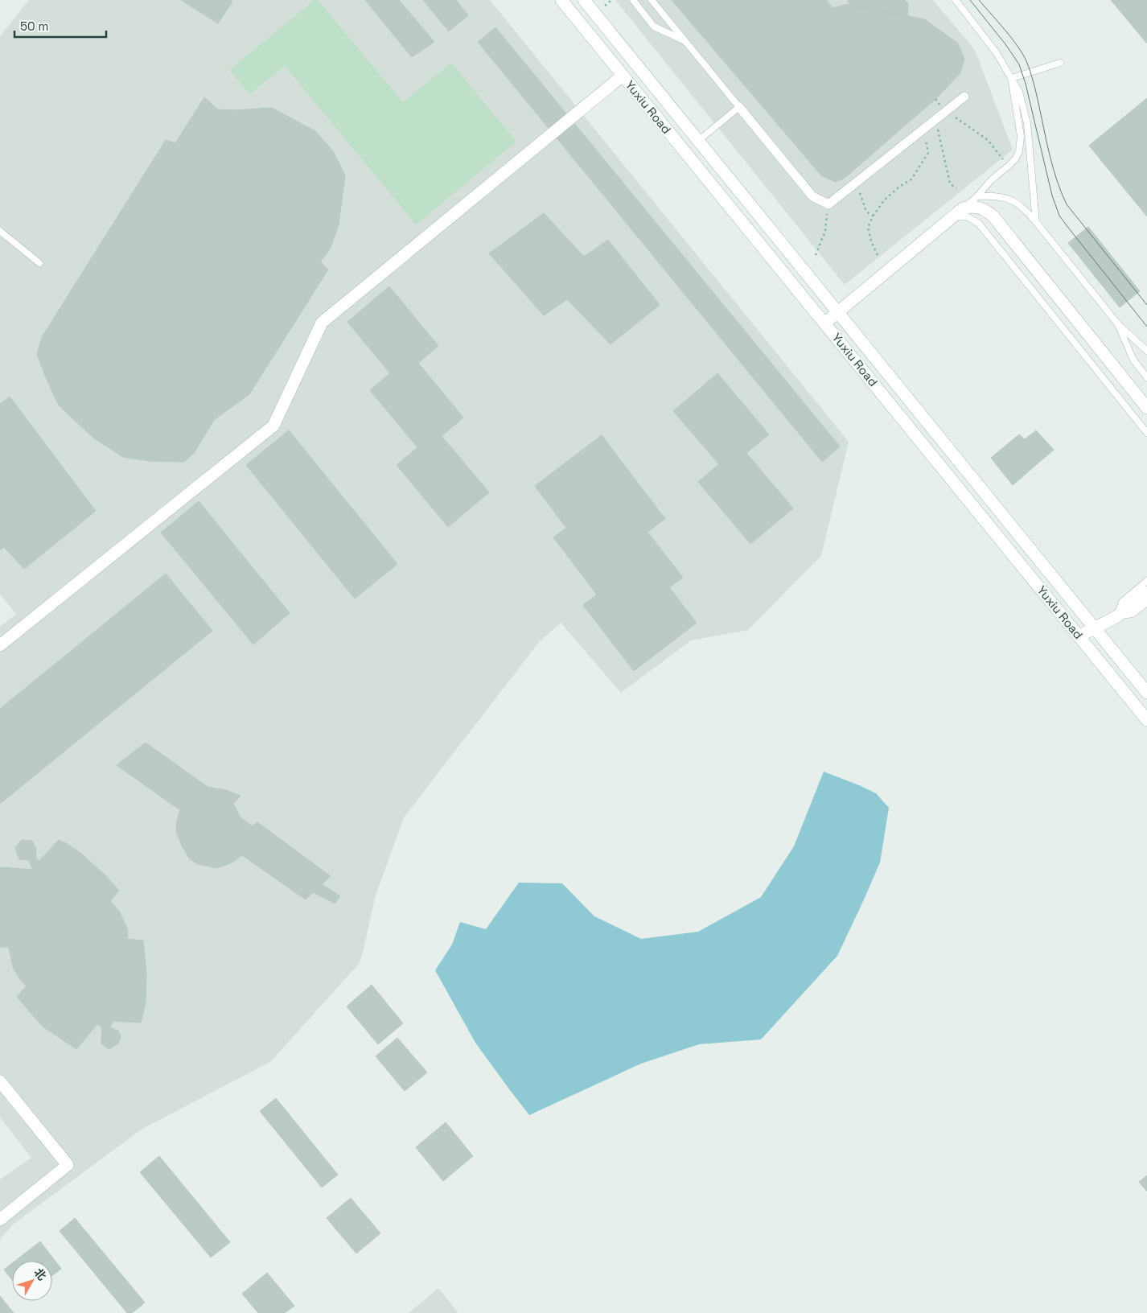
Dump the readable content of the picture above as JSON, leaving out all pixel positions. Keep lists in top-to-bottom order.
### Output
{
  "streets": {
    "main road": ["Yuxiu Road"]
  },
  "scale_bar": "50 m",
  "north": "top right"
}
